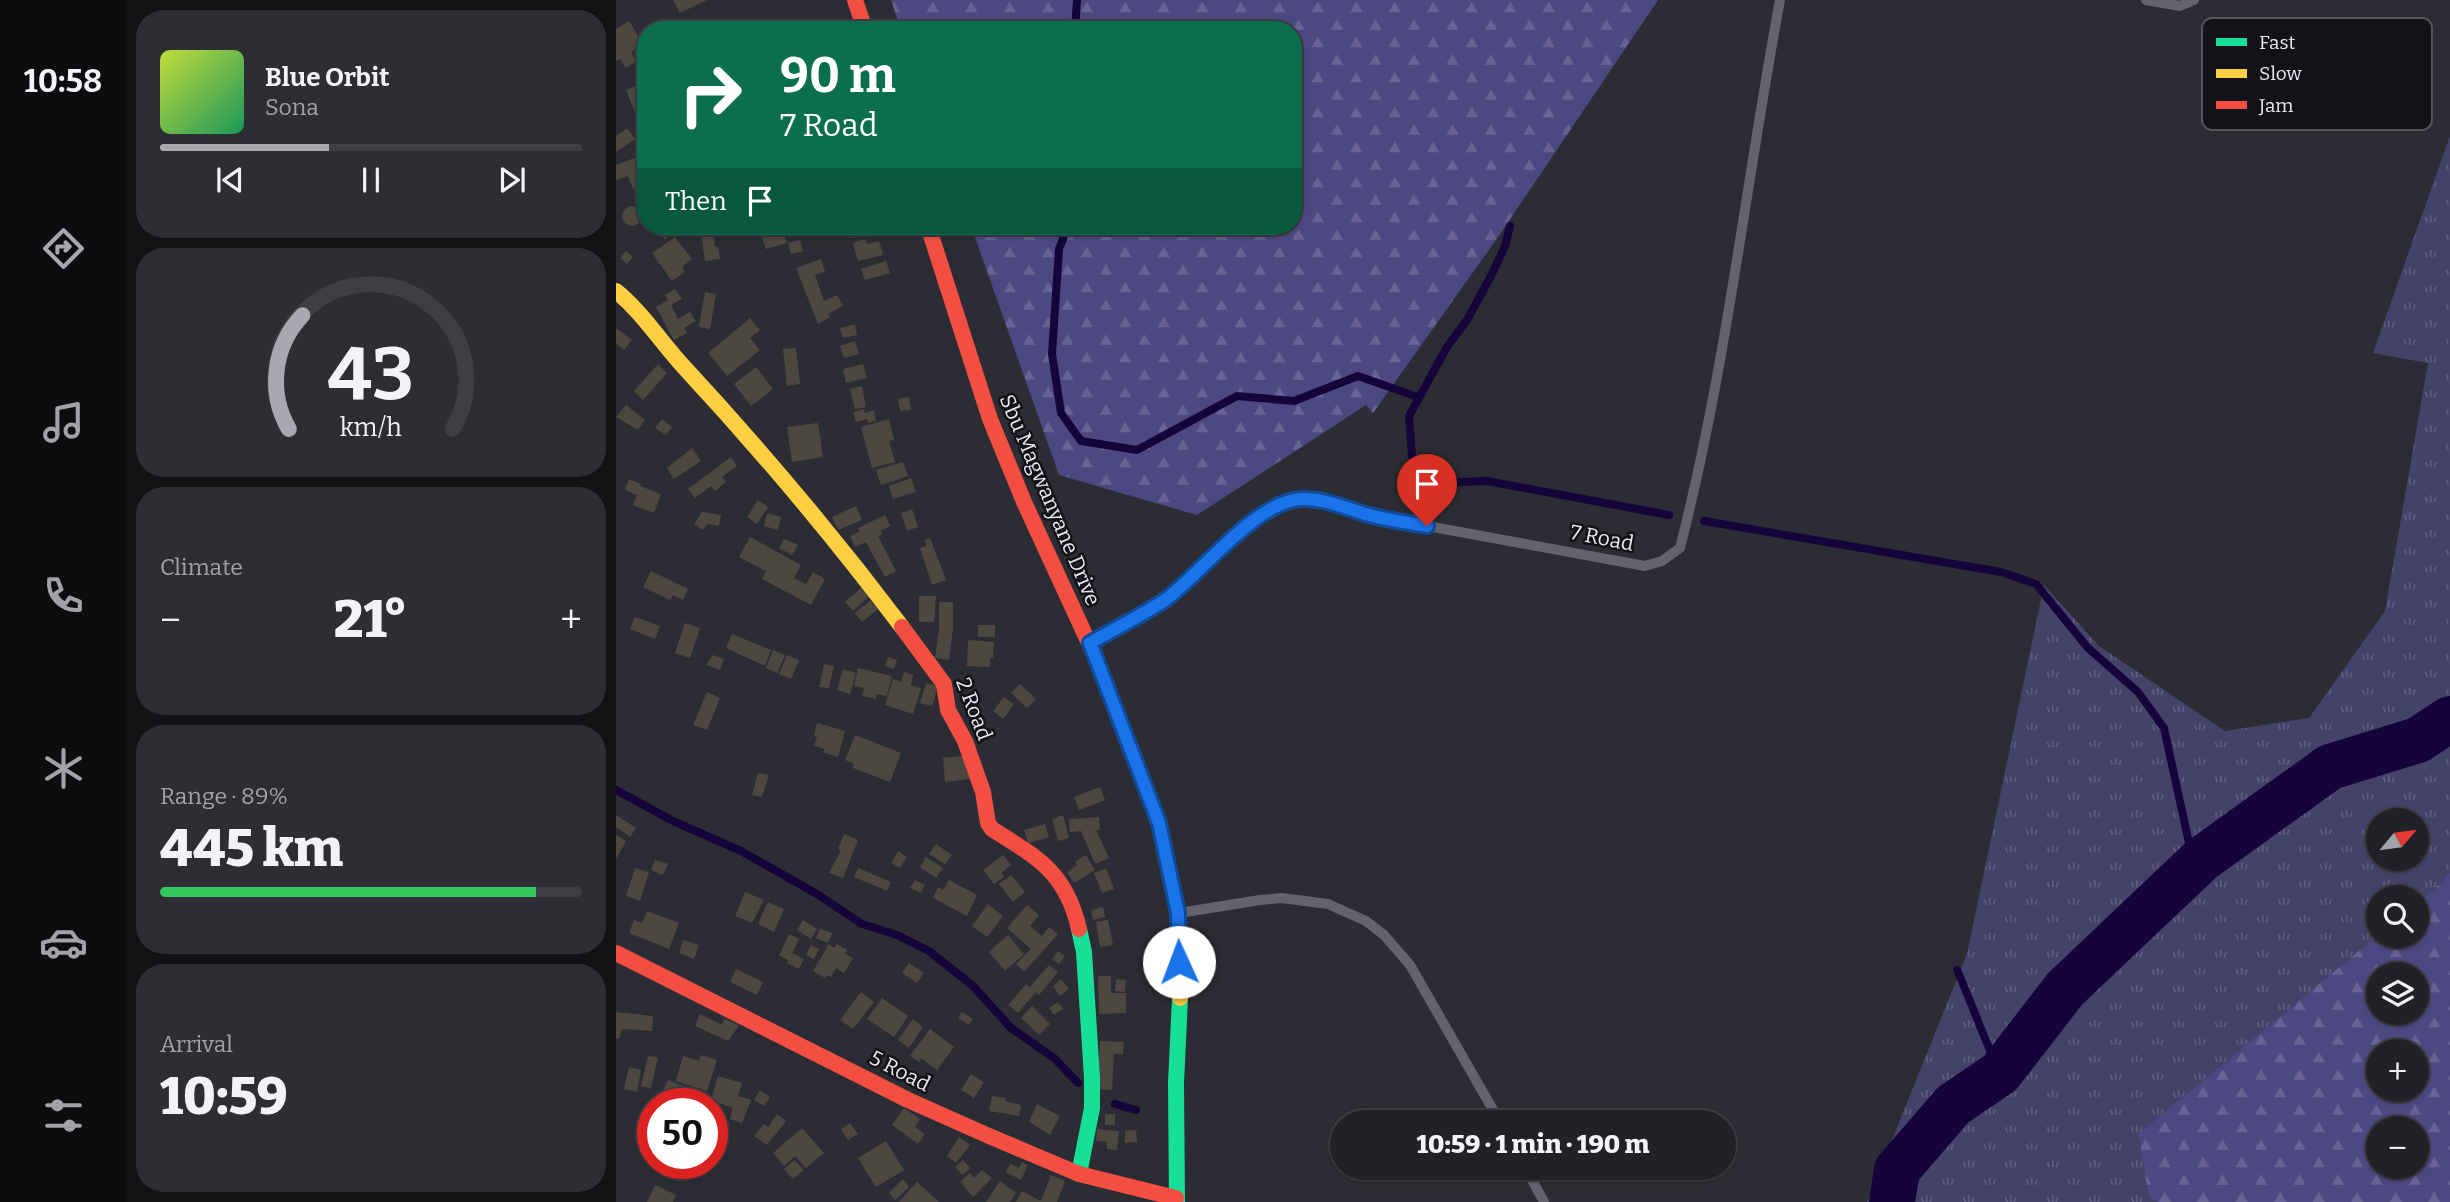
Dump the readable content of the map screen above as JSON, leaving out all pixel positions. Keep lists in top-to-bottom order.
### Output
{
  "streets": {
    "street": ["Sbu Magwanyane Drive", "2 Road", "5 Road"],
    "lane": ["7 Road"]
  },
  "crossings": [
    ["Sbu Magwanyane Drive", "7 Road"],
    ["Sbu Magwanyane Drive", "5 Road"],
    ["2 Road", "5 Road"]
  ],
  "legend": ["Fast", "Slow", "Jam"],
  "north": "top right",
  "page": {
    "tabs": "10:58",
    "turn": ["90 m", "7 Road"],
    "song": ["Blue Orbit", "Sona"],
    "then": "Then",
    "tile": [
      "Climate",
      ["Range · 89%", "445 km"],
      ["Arrival", "10:59"]
    ],
    "heat": ["−", "21°", "+"],
    "map_buttons": ["+", "−"],
    "limit": "50",
    "trip": "10:59 · 1 min · 190 m",
    "gauge": ["43", "km/h"]
  }
}
